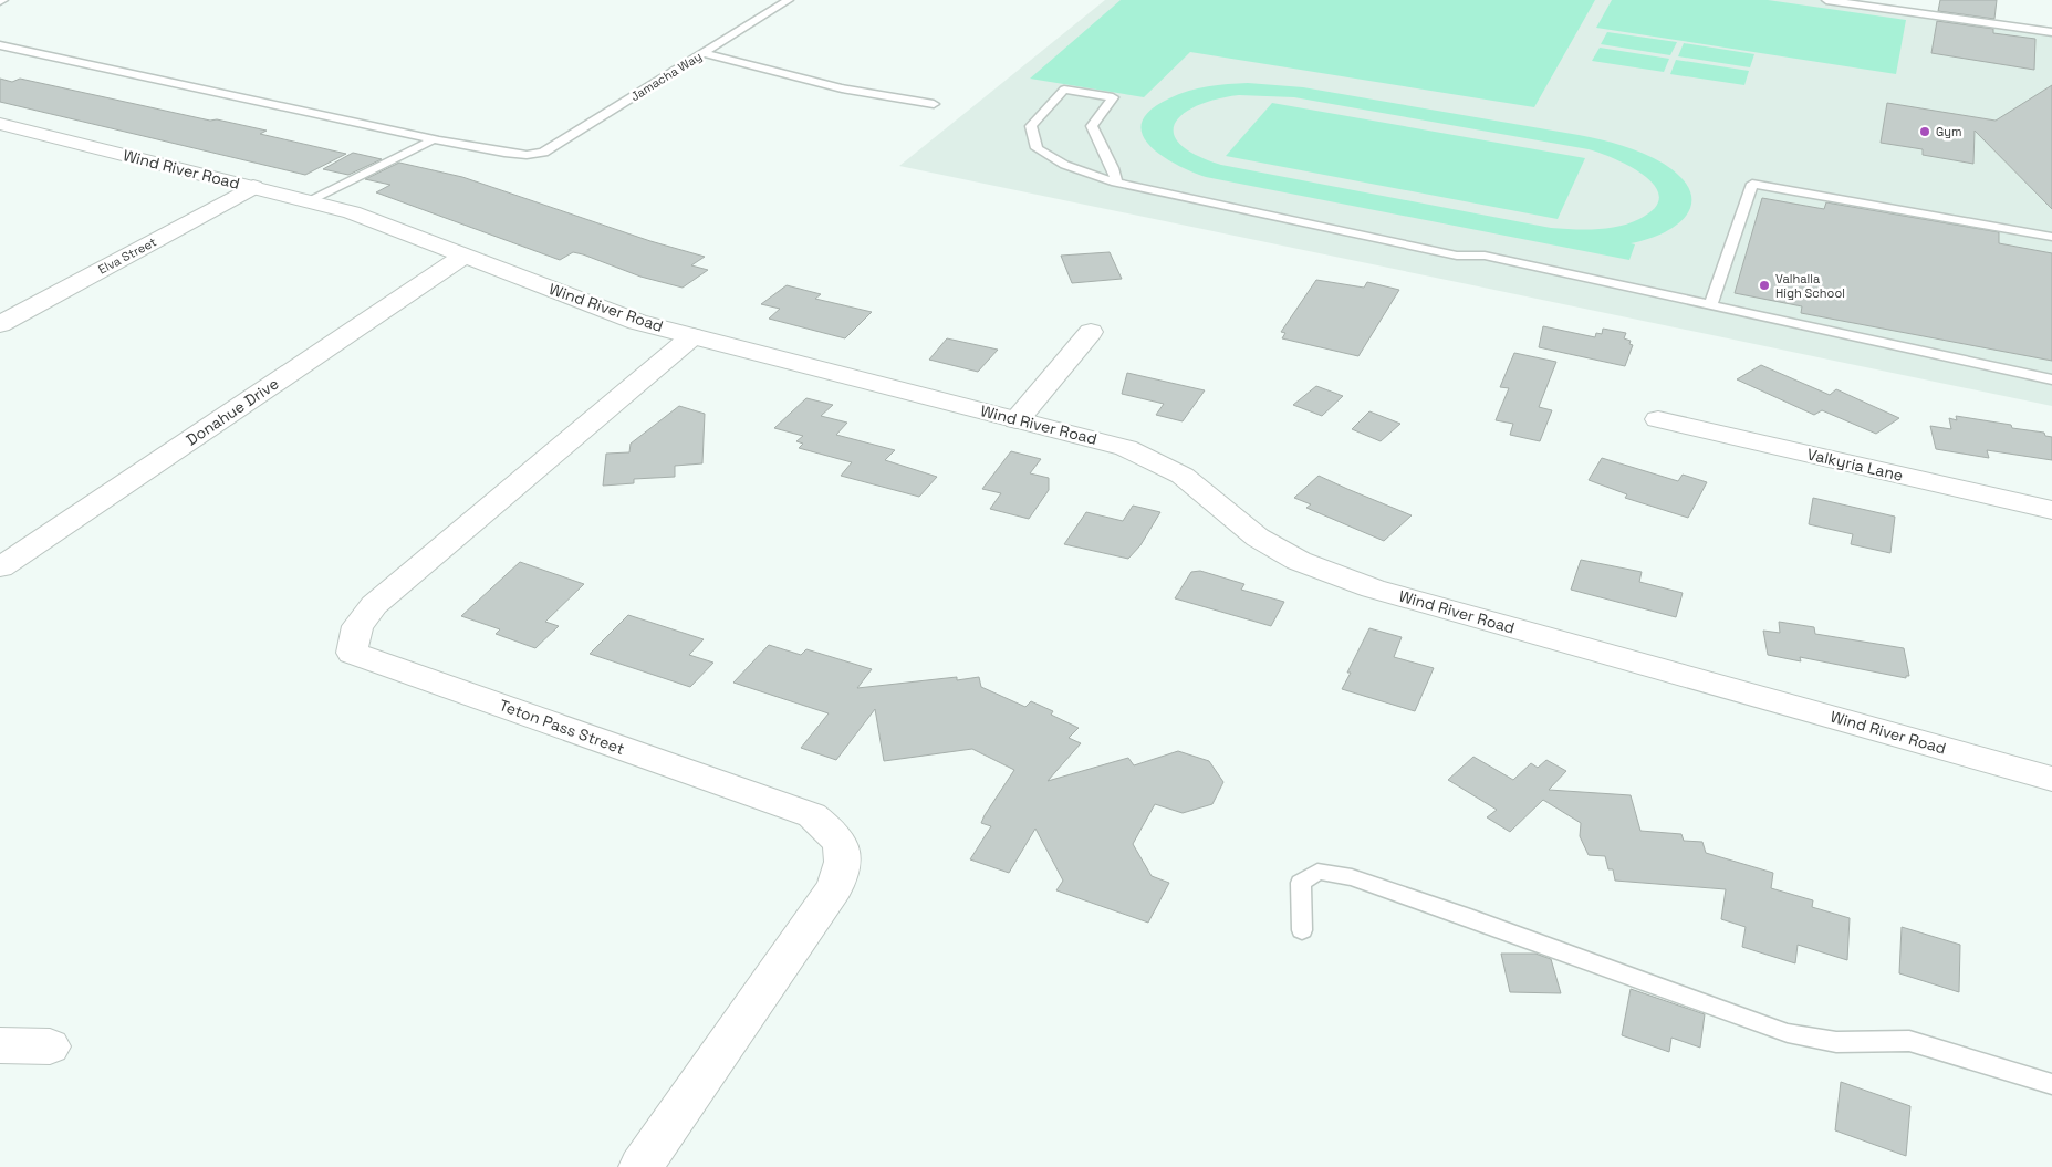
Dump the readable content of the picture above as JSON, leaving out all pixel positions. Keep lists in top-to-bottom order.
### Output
{
  "streets": {
    "street": [
      "Wind River Road",
      "Elva Street",
      "Donahue Drive",
      "Valkyria Lane",
      "Teton Pass Street"
    ],
    "lane": ["Jamacha Way"]
  },
  "crossings": [
    ["Wind River Road", "Elva Street"],
    ["Wind River Road", "Donahue Drive"],
    ["Wind River Road", "Teton Pass Street"]
  ],
  "places": ["Gym", "Valhalla High School"]
}
